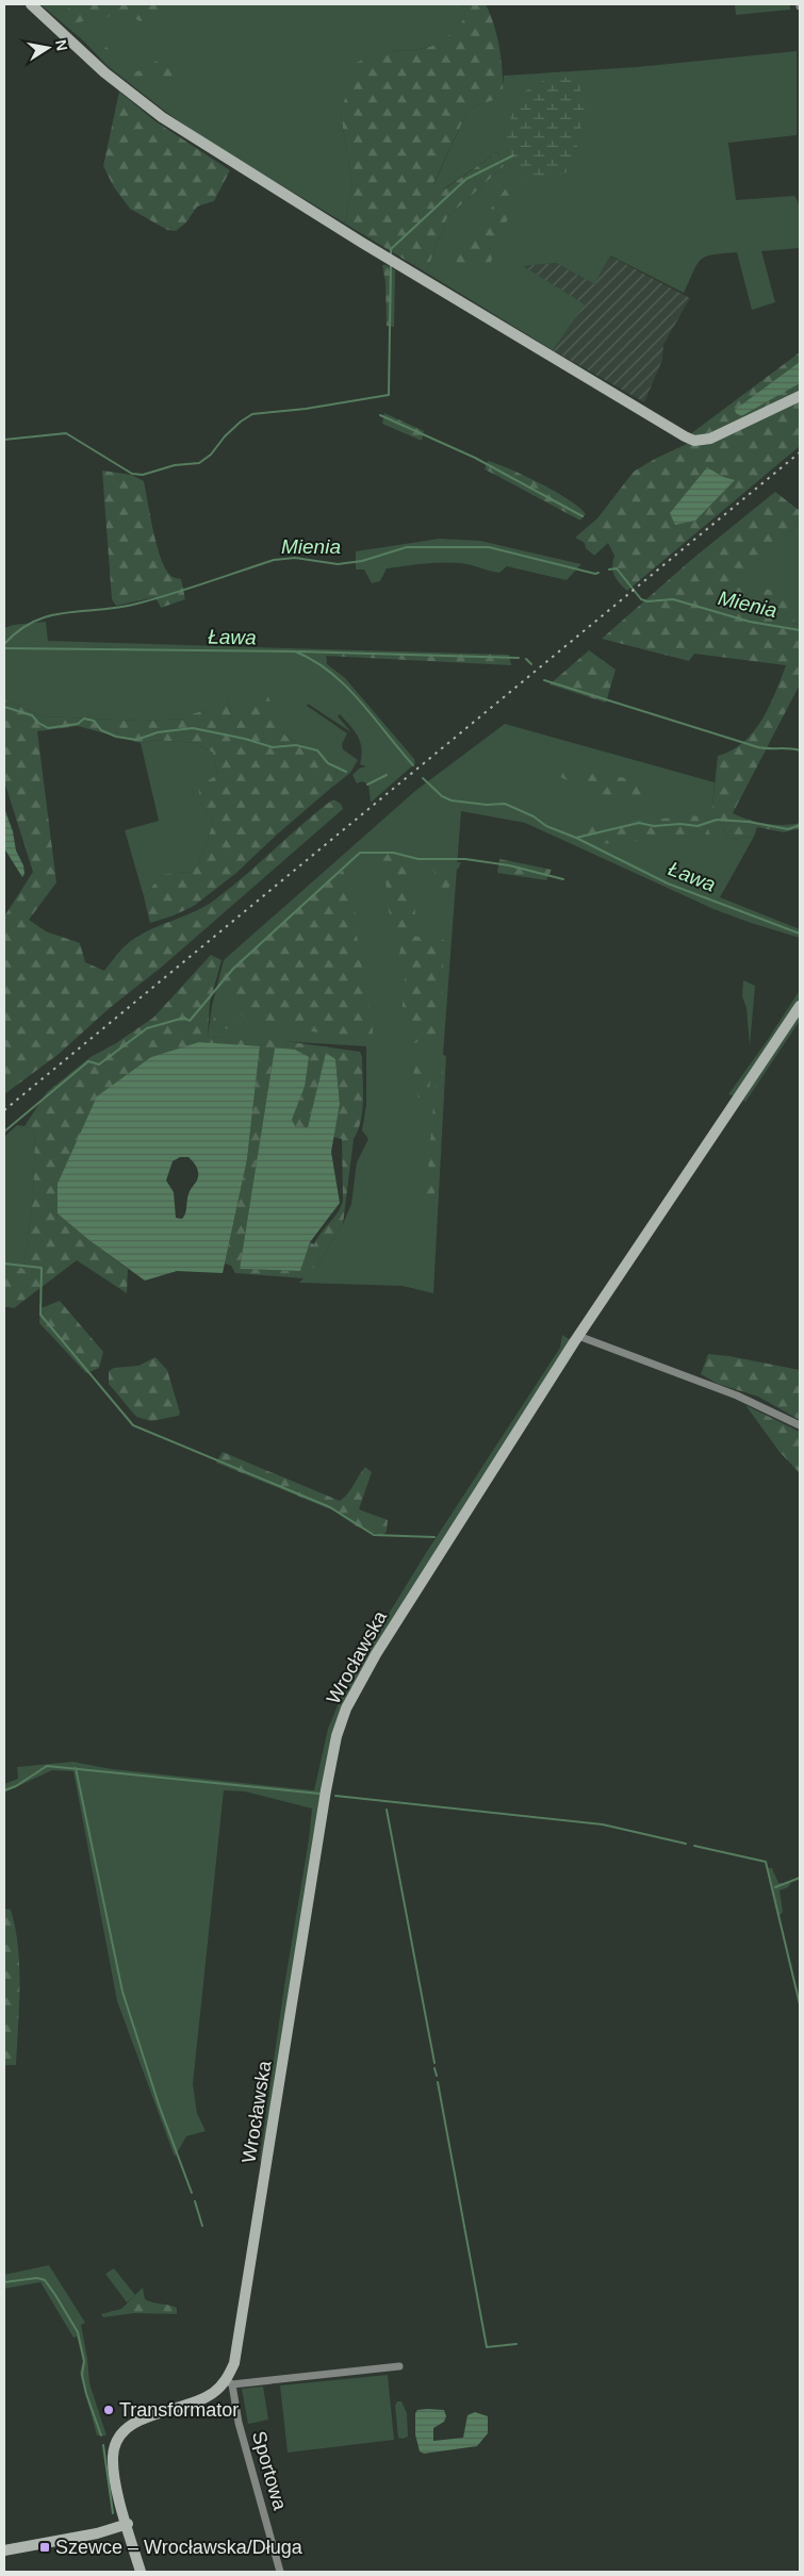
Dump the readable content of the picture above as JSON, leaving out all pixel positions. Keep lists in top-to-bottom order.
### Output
{
  "streets": {
    "main road": ["Wrocławska"],
    "street": ["Sportowa"]
  },
  "crossings": [
    ["Wrocławska", "Sportowa"]
  ],
  "water": ["Mienia", "Ława"],
  "places": {
    "other": ["Transformator"],
    "transit": ["Szewce – Wrocławska/Długa"]
  },
  "north": "right"
}
